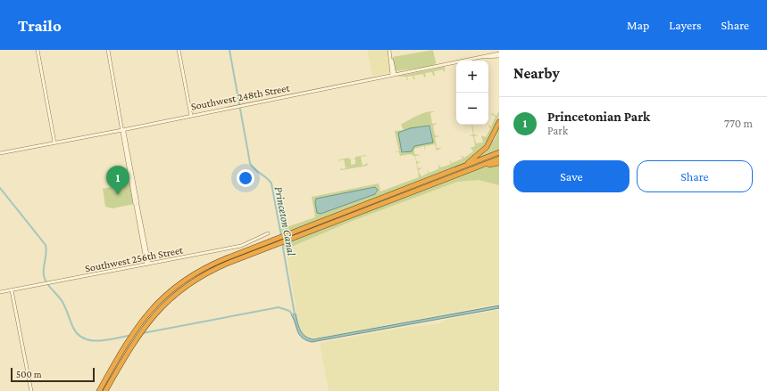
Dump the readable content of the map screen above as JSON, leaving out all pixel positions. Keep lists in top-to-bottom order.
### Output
{
  "streets": {
    "street": ["Southwest 248th Street", "Southwest 256th Street"]
  },
  "water": ["Princeton Canal"],
  "scale_bar": "500 m",
  "page": {
    "header": "Trailo",
    "nav": ["Map", "Layers", "Share"],
    "heading": "Nearby",
    "map_buttons": ["+", "−"],
    "list": [
      {
        "mark": "1",
        "name": "Princetonian Park",
        "note": "Park",
        "value": "770 m"
      }
    ],
    "buttons": ["Save", "Share"],
    "pins": "1",
    "scale": "500 m"
  }
}
